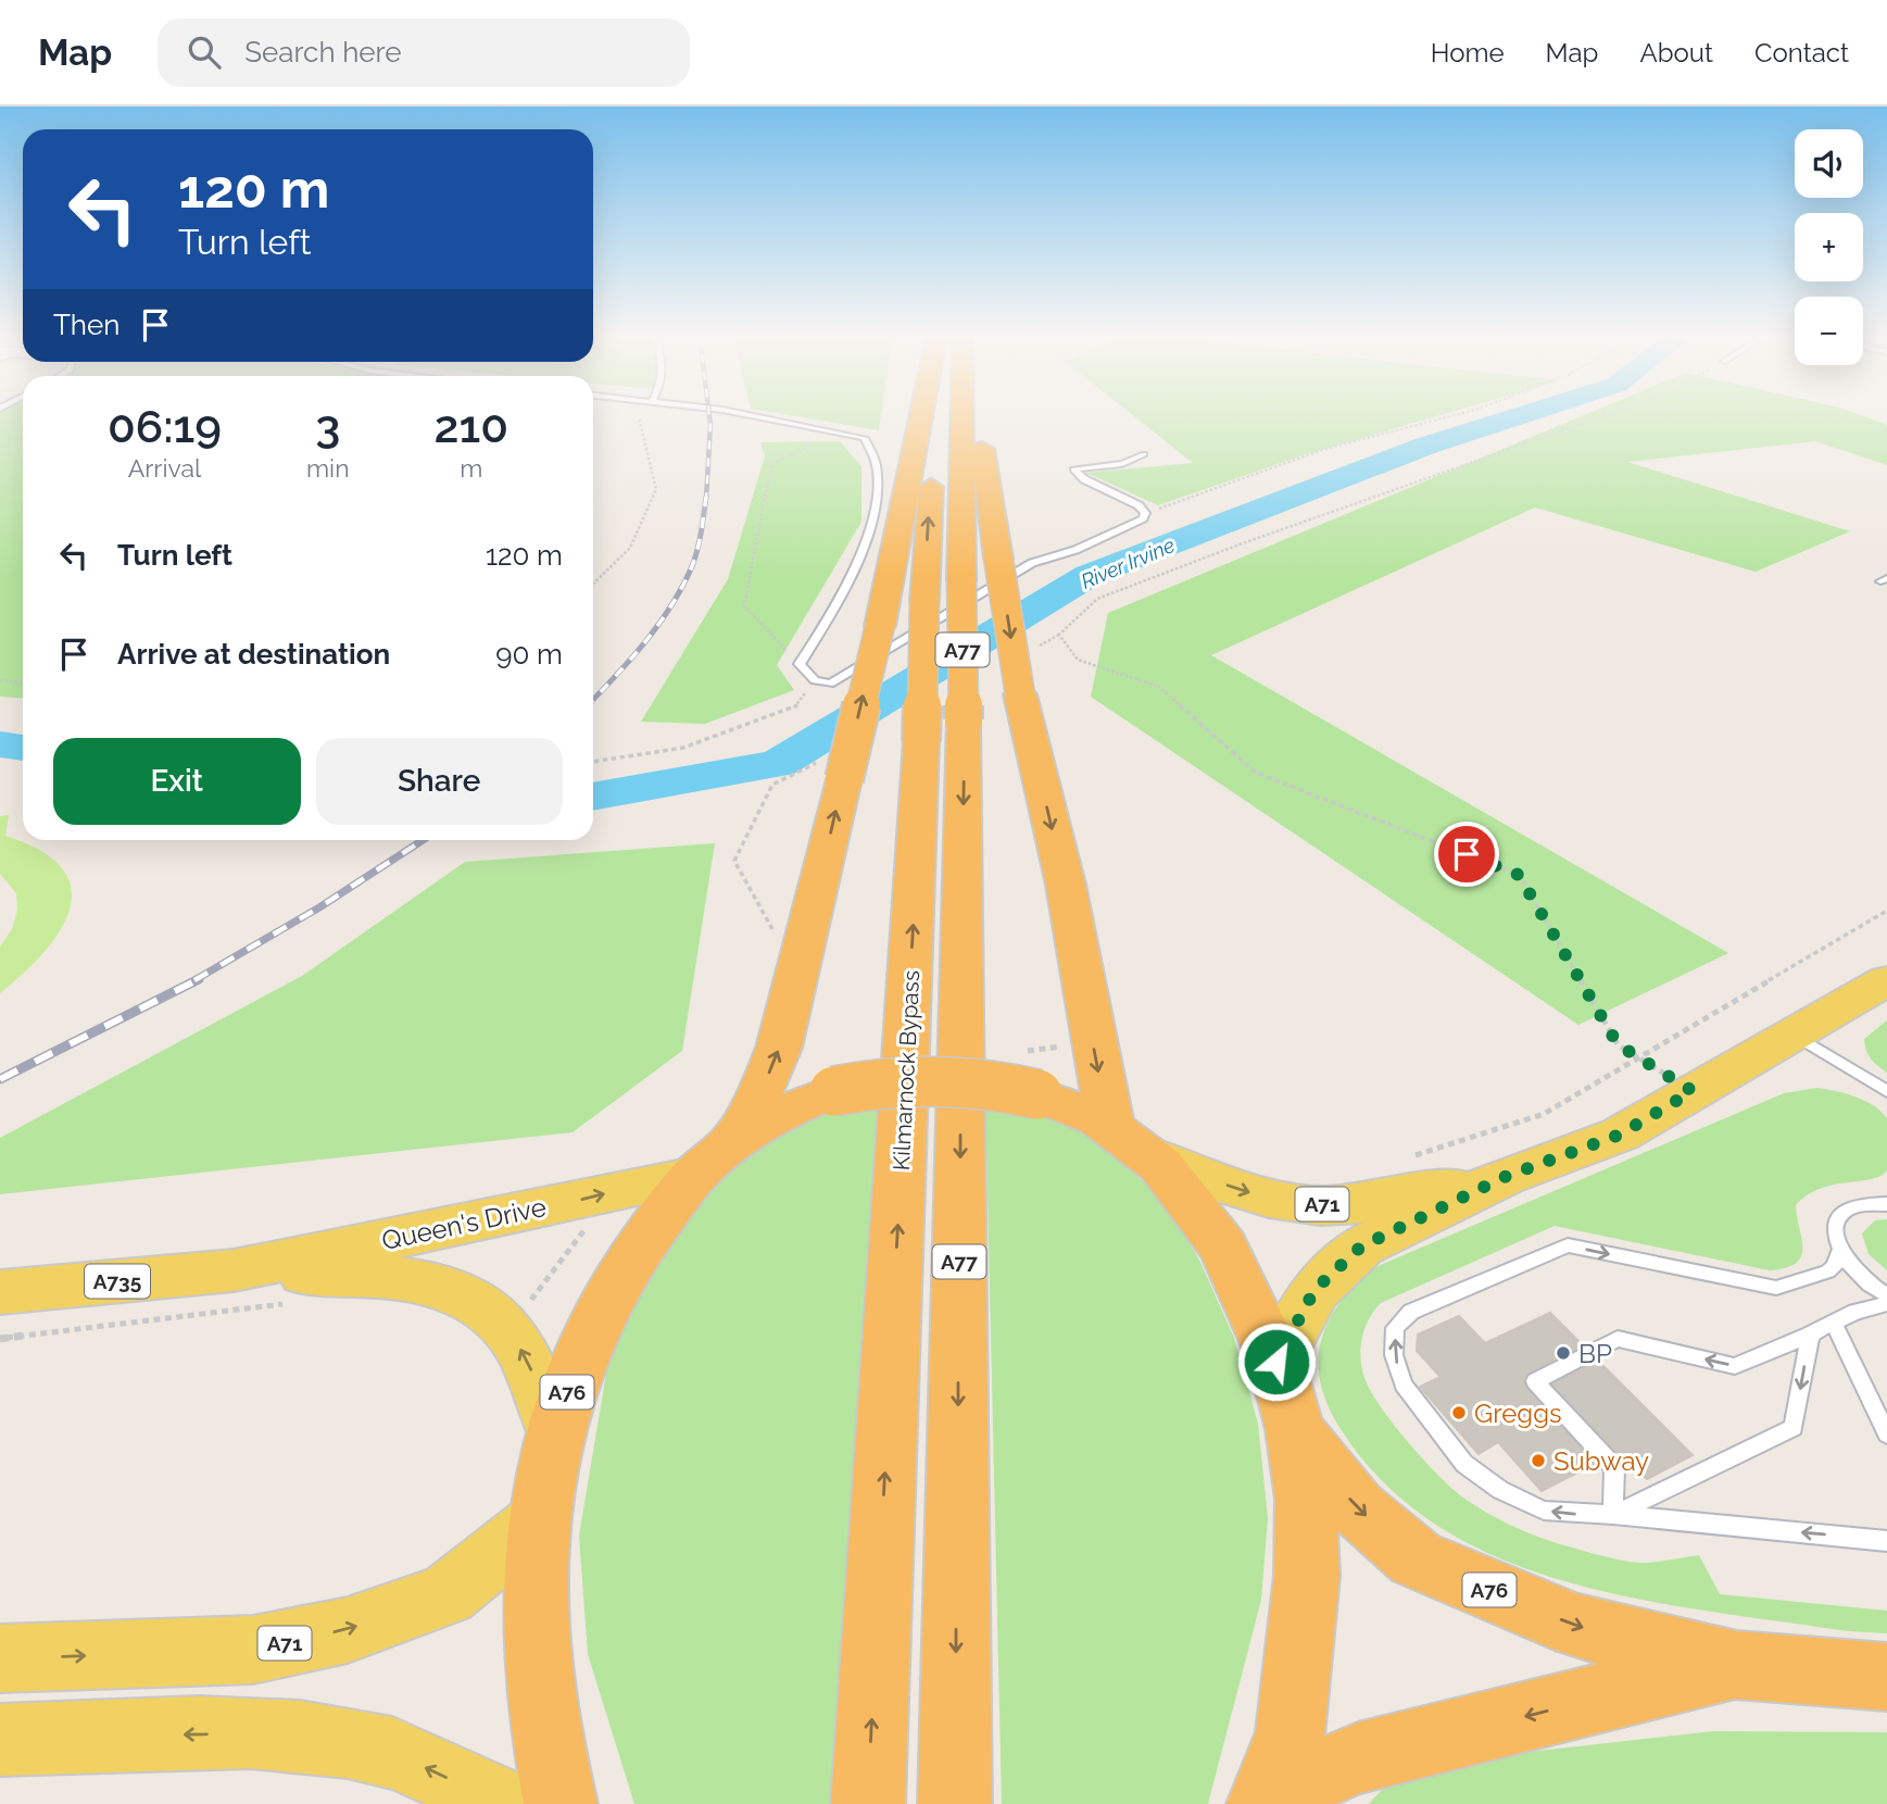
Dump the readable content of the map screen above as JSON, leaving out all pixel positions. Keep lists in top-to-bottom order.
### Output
{
  "streets": {
    "highway": ["A77", "Kilmarnock Bypass", "A76"],
    "main road": ["A71", "Queen's Drive", "A735"]
  },
  "crossings": [
    ["A77", "A71"],
    ["A77", "Queen's Drive"],
    ["A77", "A76"],
    ["A71", "A76"],
    ["Queen's Drive", "A76"]
  ],
  "water": ["River Irvine"],
  "places": ["BP", "Greggs", "Subway"],
  "page": {
    "header": "Map",
    "search": "Search here",
    "nav": [
      "Home",
      "Map",
      "About",
      "Contact"
    ],
    "map_buttons": ["+", "−"],
    "turn": ["120 m", "Turn left"],
    "then": "Then",
    "eta": [
      "06:19",
      "Arrival",
      "3",
      "min",
      "210",
      "m"
    ],
    "list": [
      {
        "name": "Turn left",
        "value": "120 m"
      },
      {
        "name": "Arrive at destination",
        "value": "90 m"
      }
    ],
    "buttons": ["Exit", "Share"]
  }
}
